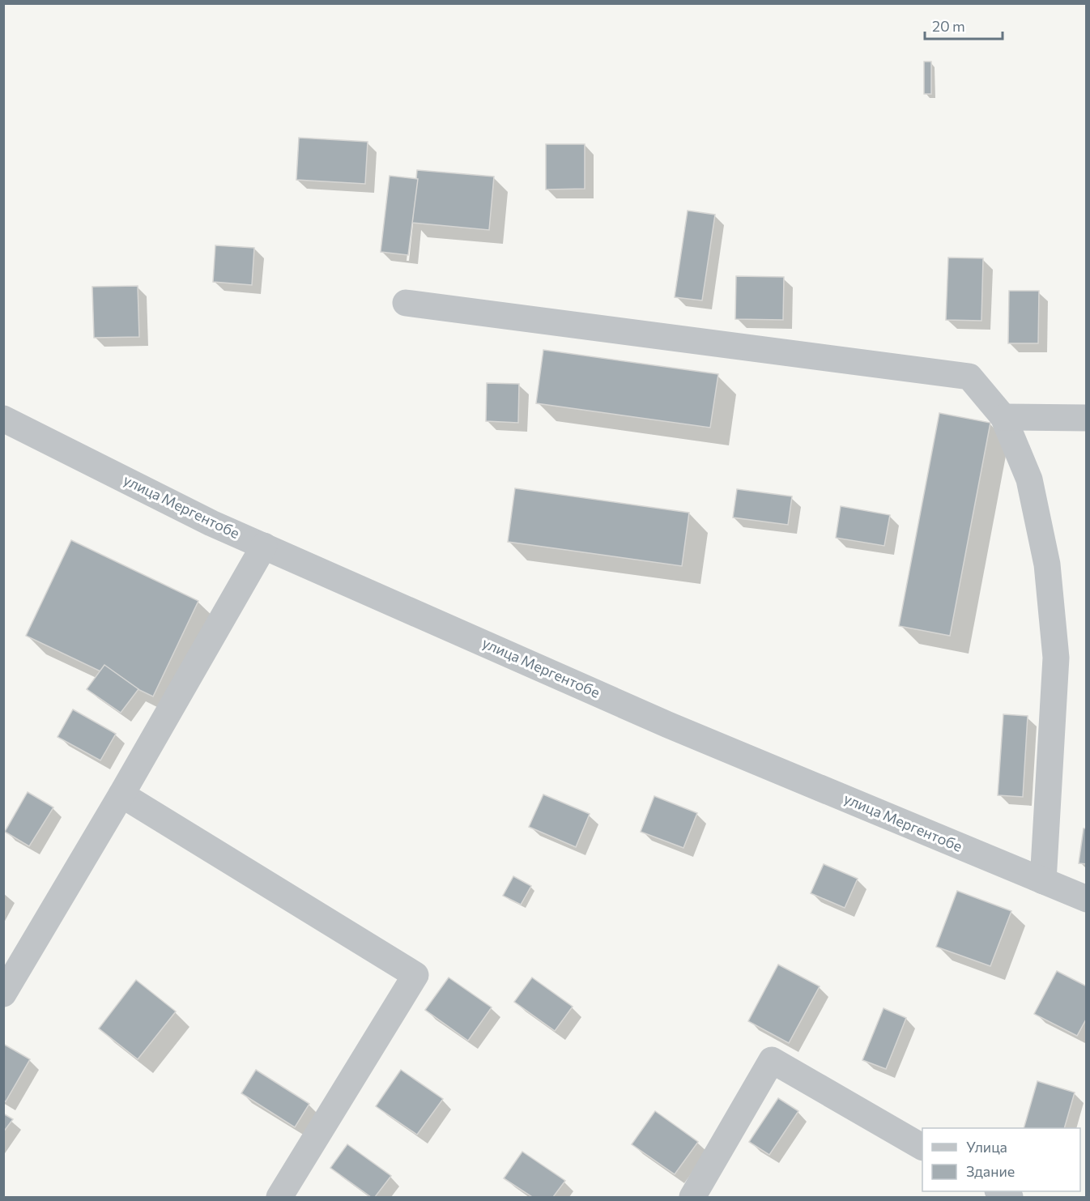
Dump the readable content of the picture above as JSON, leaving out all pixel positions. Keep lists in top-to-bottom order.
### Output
{
  "streets": {
    "street": ["улица Мергентобе"]
  },
  "legend": ["Улица", "Здание"],
  "scale_bar": "20 m"
}
